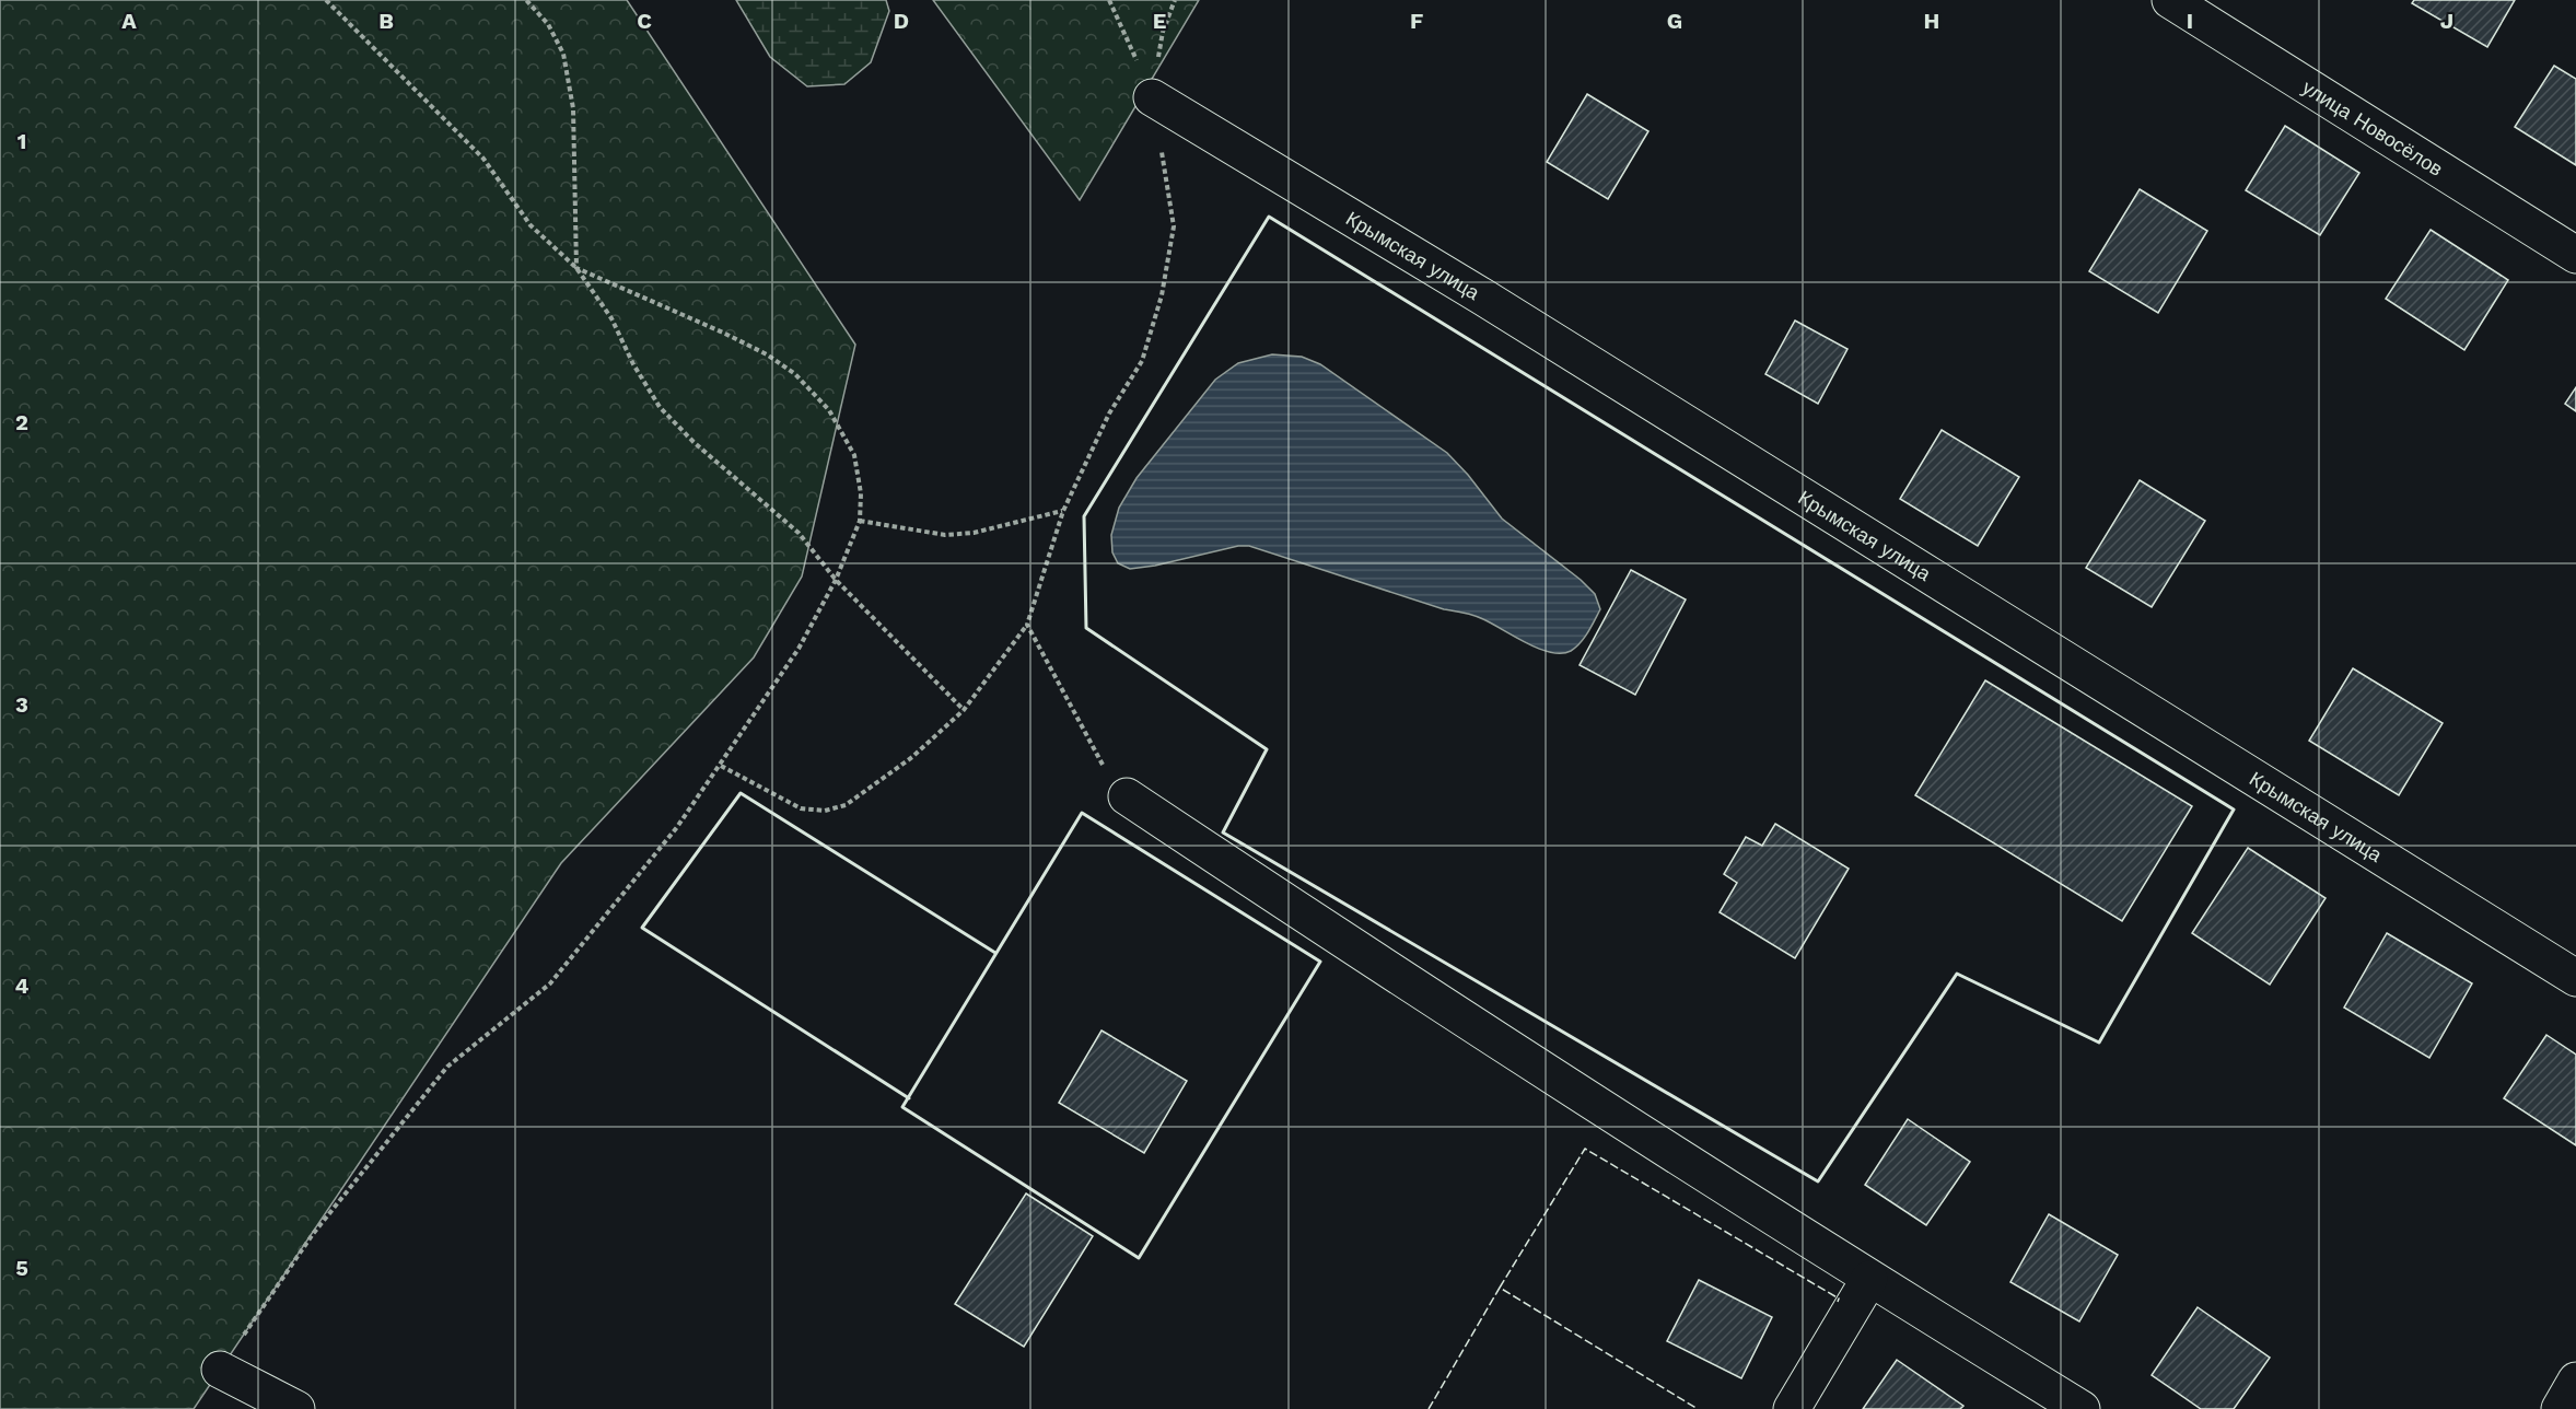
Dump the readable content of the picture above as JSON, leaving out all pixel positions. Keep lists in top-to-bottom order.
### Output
{
  "streets": {
    "street": ["улица Новосёлов", "Крымская улица"]
  },
  "grid": {
    "columns": [
      "A",
      "B",
      "C",
      "D",
      "E",
      "F",
      "G",
      "H",
      "I",
      "J"
    ],
    "rows": [
      "1",
      "2",
      "3",
      "4",
      "5"
    ]
  }
}
